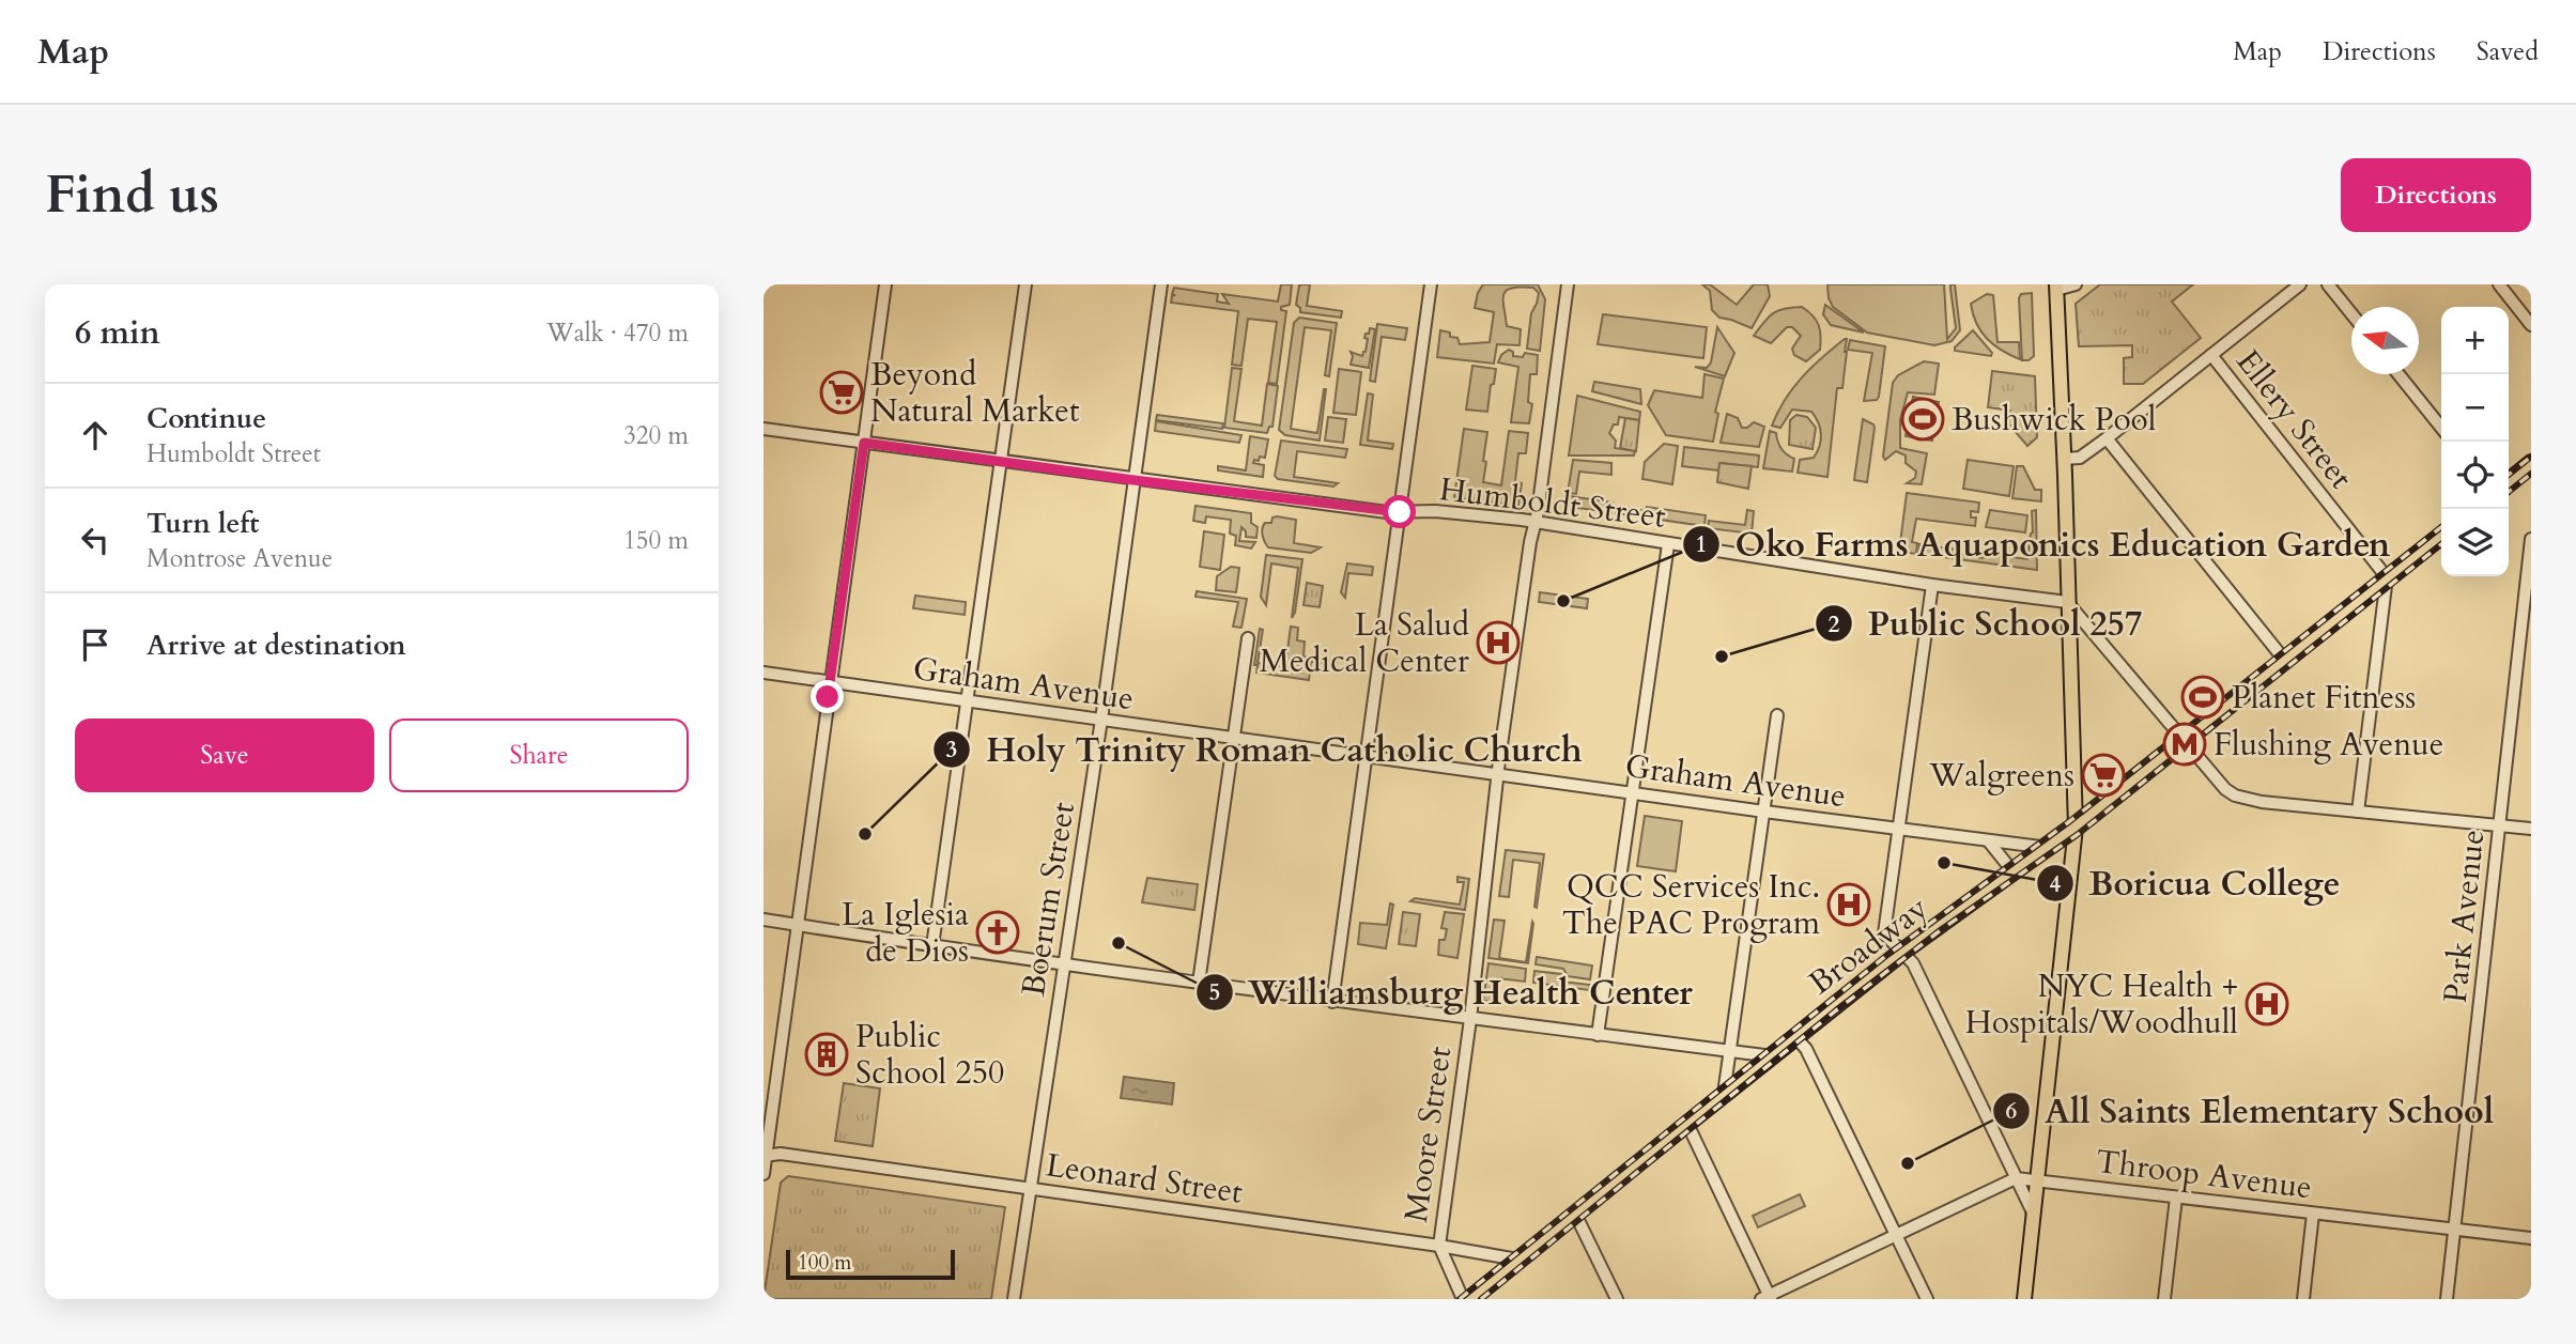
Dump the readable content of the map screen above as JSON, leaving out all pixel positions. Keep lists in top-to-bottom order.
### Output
{
  "streets": {
    "main road": ["Broadway"],
    "street": [
      "Ellery Street",
      "Humboldt Street",
      "Graham Avenue",
      "Boerum Street",
      "Park Avenue",
      "Moore Street",
      "Throop Avenue",
      "Leonard Street"
    ]
  },
  "crossings": [
    ["Ellery Street", "Broadway"],
    ["Humboldt Street", "Boerum Street"],
    ["Humboldt Street", "Moore Street"],
    ["Graham Avenue", "Boerum Street"],
    ["Graham Avenue", "Broadway"],
    ["Graham Avenue", "Moore Street"],
    ["Boerum Street", "Leonard Street"],
    ["Park Avenue", "Throop Avenue"],
    ["Broadway", "Moore Street"],
    ["Broadway", "Leonard Street"],
    ["Moore Street", "Leonard Street"]
  ],
  "places": {
    "supermarket": ["Beyond Natural Market", "Walgreens"],
    "sports": ["Bushwick Pool", "Planet Fitness"],
    "other": [
      "Oko Farms Aquaponics Education Garden",
      "Public School 257",
      "Holy Trinity Roman Catholic Church",
      "Boricua College",
      "Williamsburg Health Center",
      "All Saints Elementary School"
    ],
    "hospital": ["La Salud Medical Center", "QCC Services Inc. The PAC Program", "NYC Health + Hospitals/Woodhull"],
    "metro station": ["Flushing Avenue"],
    "church": ["La Iglesia de Dios"],
    "building": ["Public School 250"]
  },
  "scale_bar": "100 m",
  "north": "left",
  "page": {
    "header": "Map",
    "nav": ["Map", "Directions", "Saved"],
    "buttons": [
      "Directions",
      ["Save", "Share"]
    ],
    "title": "Find us",
    "heading": ["6 min", "Walk · 470 m"],
    "map_buttons": ["+", "−"],
    "list": [
      ["Continue", "Humboldt Street", "320 m"],
      ["Turn left", "Montrose Avenue", "150 m"],
      "Arrive at destination"
    ],
    "scale": "100 m"
  }
}
